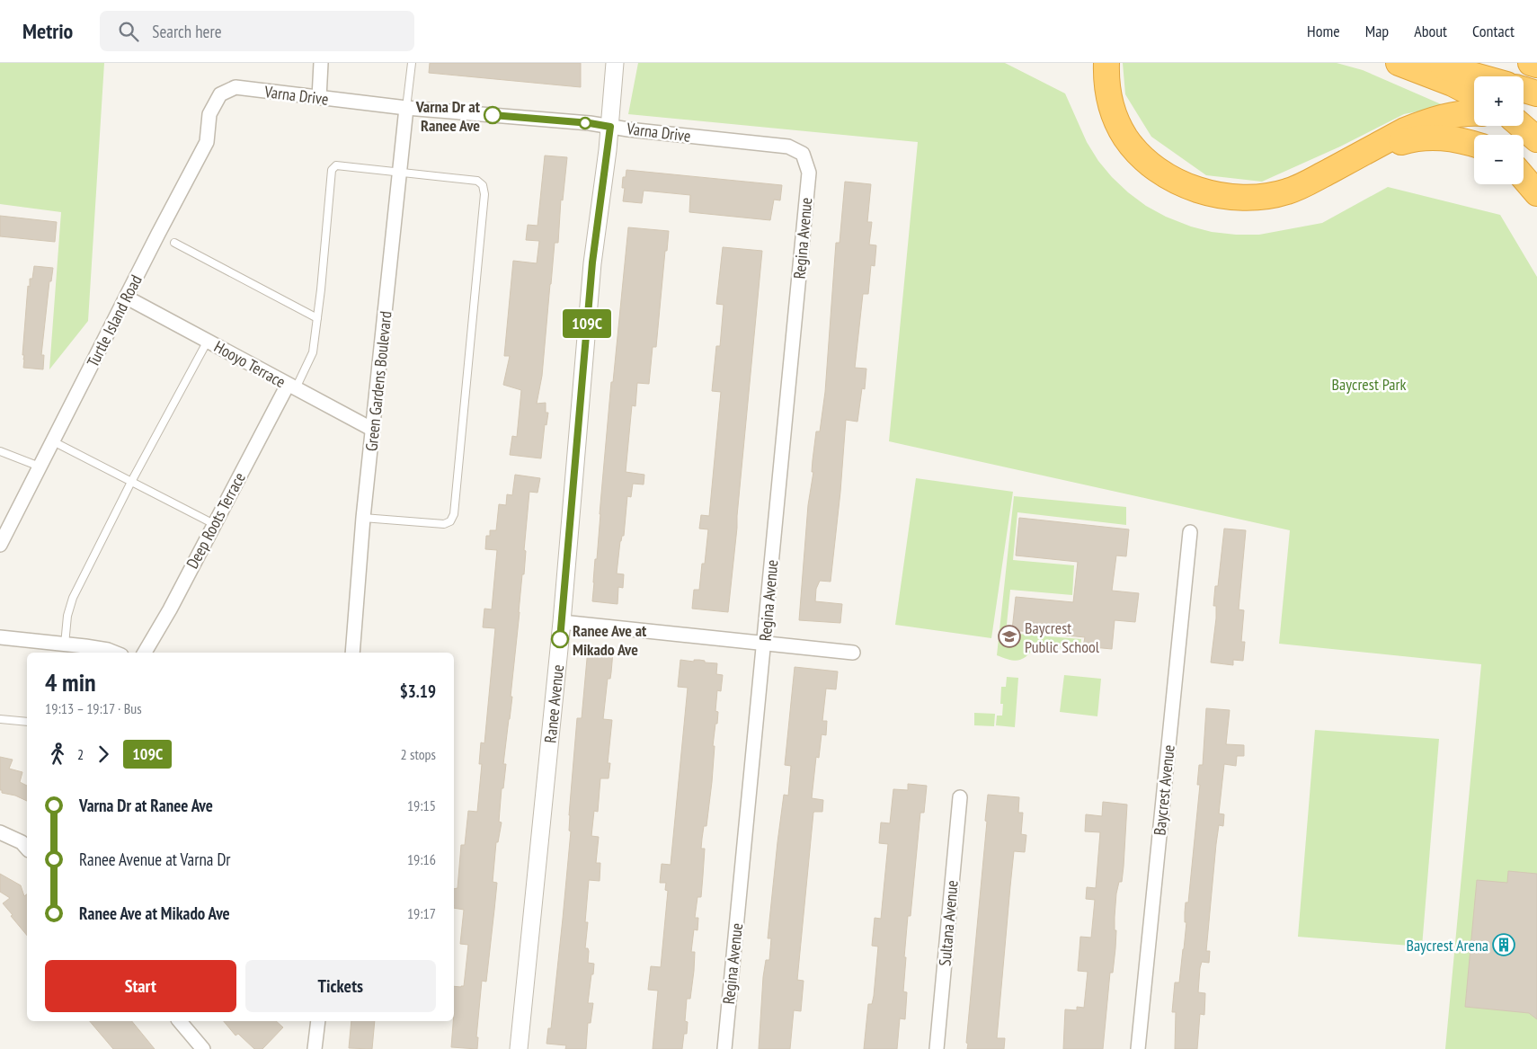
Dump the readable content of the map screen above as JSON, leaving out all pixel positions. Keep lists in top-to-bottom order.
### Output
{
  "streets": {
    "street": [
      "Varna Drive",
      "Regina Avenue",
      "Turtle Island Road",
      "Hooyo Terrace",
      "Green Gardens Boulevard",
      "Deep Roots Terrace",
      "Ranee Avenue",
      "Baycrest Avenue",
      "Sultana Avenue"
    ]
  },
  "crossings": [
    ["Varna Drive", "Regina Avenue"],
    ["Varna Drive", "Turtle Island Road"],
    ["Varna Drive", "Green Gardens Boulevard"],
    ["Varna Drive", "Ranee Avenue"],
    ["Turtle Island Road", "Hooyo Terrace"],
    ["Hooyo Terrace", "Green Gardens Boulevard"],
    ["Hooyo Terrace", "Deep Roots Terrace"]
  ],
  "parks": ["Baycrest Park"],
  "places": {
    "other": ["Varna Dr at Ranee Ave", "Ranee Ave at Mikado Ave"],
    "school or university": ["Baycrest Public School"],
    "building": ["Baycrest Arena"]
  },
  "lines": ["bus line 109C"],
  "page": {
    "header": "Metrio",
    "search": "Search here",
    "nav": [
      "Home",
      "Map",
      "About",
      "Contact"
    ],
    "on_map": "109C",
    "map_buttons": ["+", "−"],
    "heading": ["4 min", "19:13 – 19:17 · Bus", "$3.19"],
    "legs": ["2", "109C", "2 stops"],
    "list": [
      {
        "name": "Varna Dr at Ranee Ave",
        "value": "19:15"
      },
      {
        "name": "Ranee Avenue at Varna Dr",
        "value": "19:16"
      },
      {
        "name": "Ranee Ave at Mikado Ave",
        "value": "19:17"
      }
    ],
    "buttons": ["Start", "Tickets"]
  }
}
